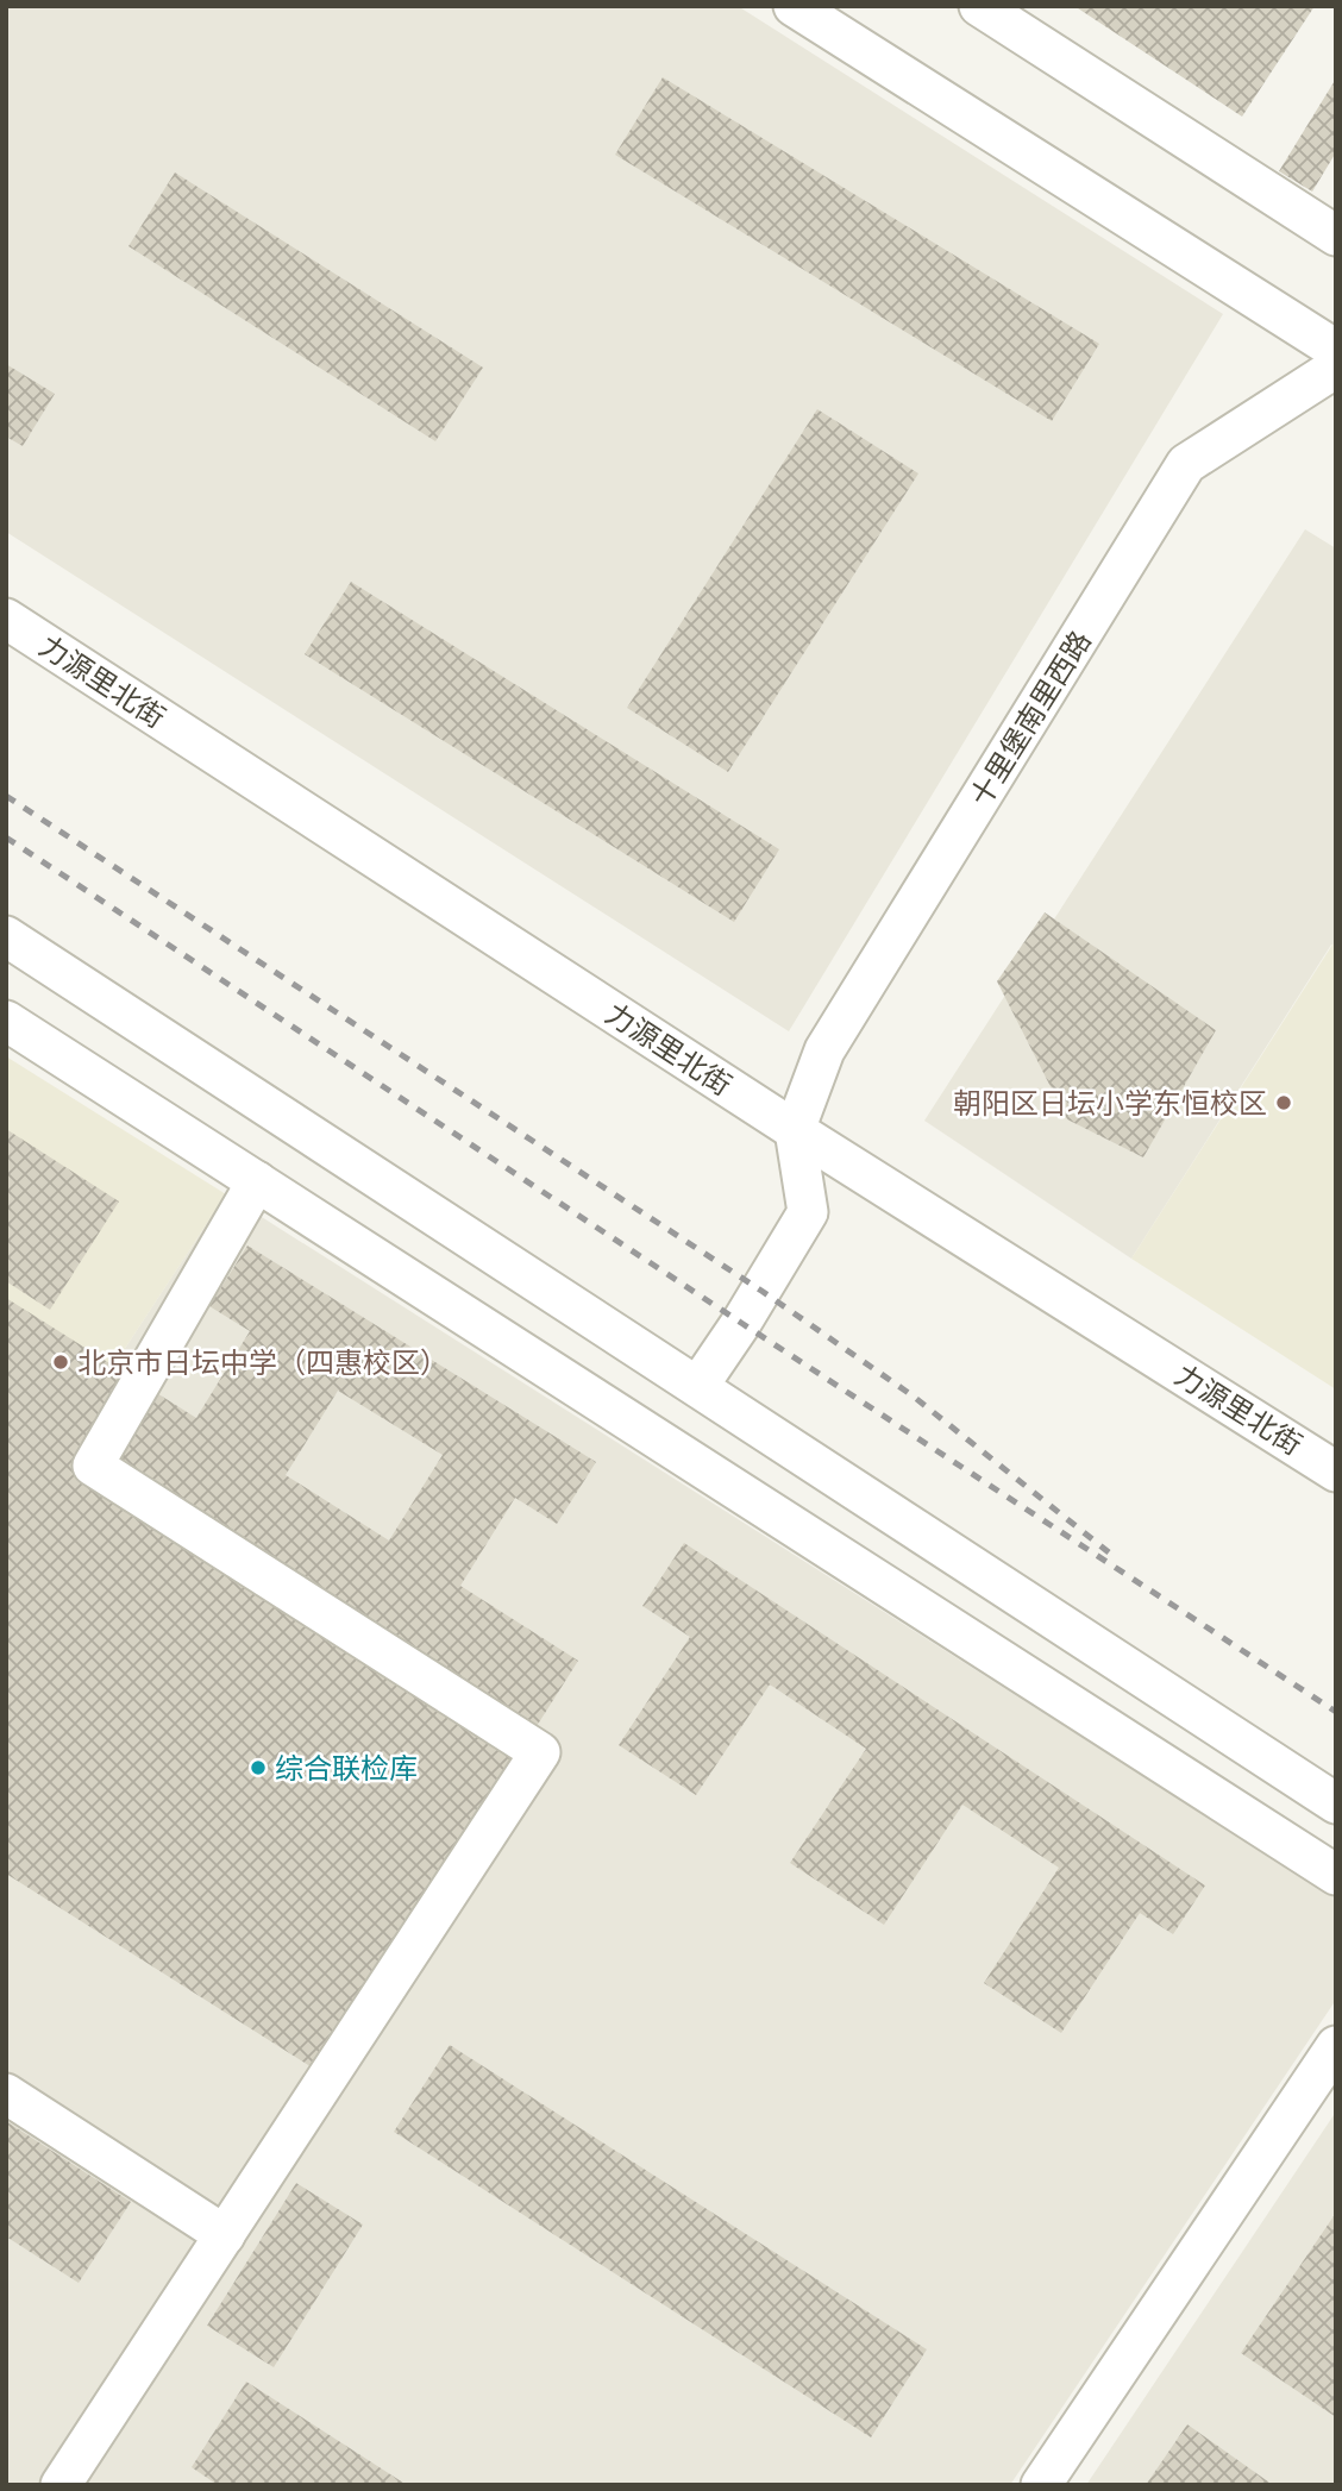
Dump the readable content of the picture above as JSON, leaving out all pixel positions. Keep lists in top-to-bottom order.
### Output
{
  "streets": {
    "street": ["力源里北街", "十里堡南里西路"]
  },
  "crossings": [
    ["力源里北街", "十里堡南里西路"]
  ],
  "places": ["朝阳区日坛小学东恒校区", "北京市日坛中学（四惠校区）", "综合联检库"]
}
